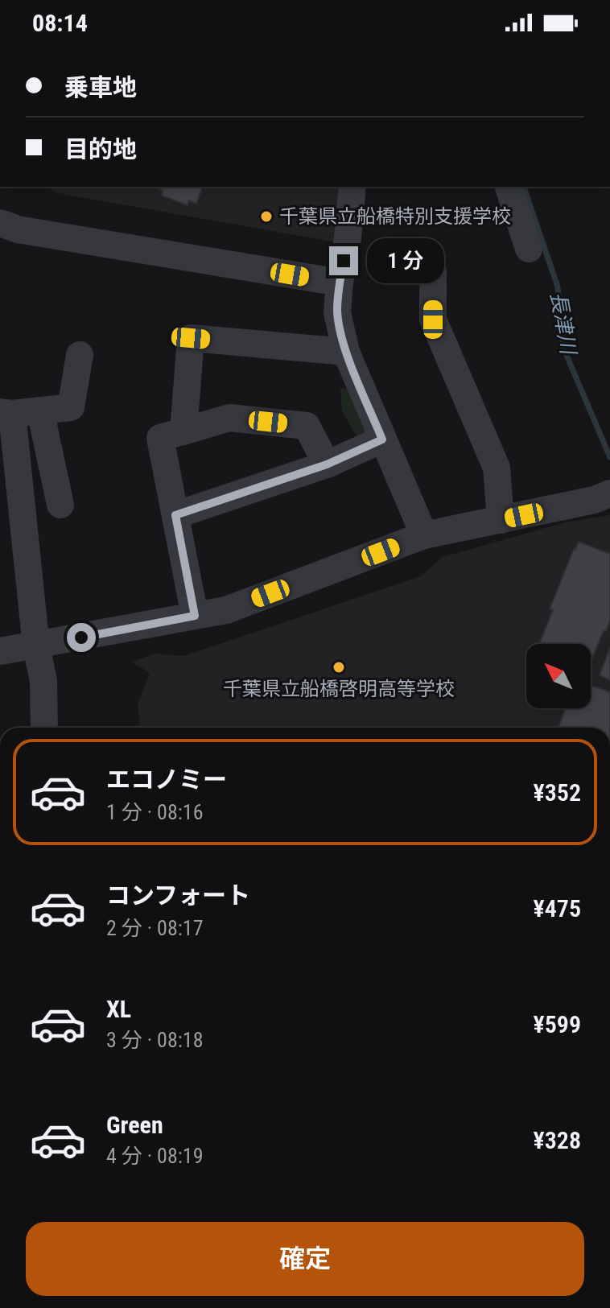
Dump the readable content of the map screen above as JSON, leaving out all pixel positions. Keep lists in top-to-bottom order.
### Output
{
  "water": ["長津川"],
  "places": ["千葉県立船橋特別支援学校", "千葉県立船橋啓明高等学校"],
  "north": "top left",
  "page": {
    "status": "08:14",
    "banner": ["乗車地", "目的地"],
    "bubble": "1 分",
    "list": [
      {
        "name": "エコノミー",
        "note": "1 分 · 08:16",
        "value": "¥352"
      },
      {
        "name": "コンフォート",
        "note": "2 分 · 08:17",
        "value": "¥475"
      },
      {
        "name": "XL",
        "note": "3 分 · 08:18",
        "value": "¥599"
      },
      {
        "name": "Green",
        "note": "4 分 · 08:19",
        "value": "¥328"
      }
    ],
    "buttons": "確定"
  }
}
